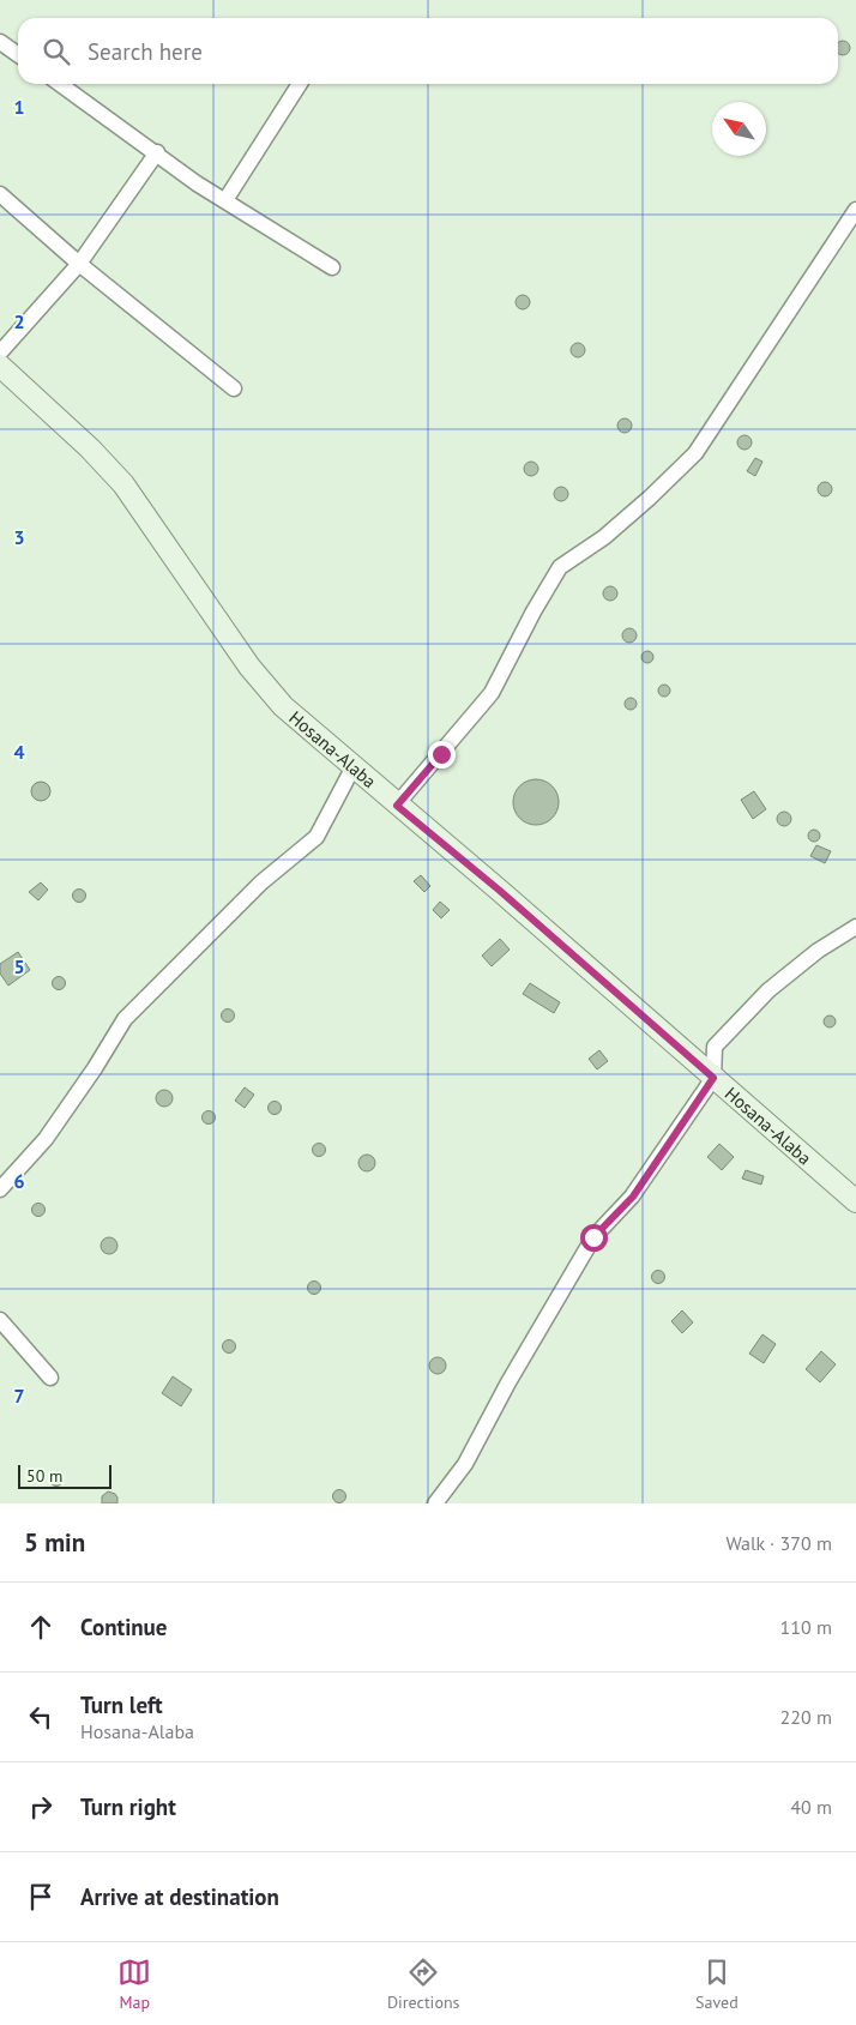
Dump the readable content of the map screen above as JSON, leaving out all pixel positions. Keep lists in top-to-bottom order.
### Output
{
  "streets": {
    "main road": ["Hosana-Alaba"]
  },
  "scale_bar": "50 m",
  "north": "top left",
  "page": {
    "search": "Search here",
    "scale": "50 m",
    "heading": ["5 min", "Walk · 370 m"],
    "list": [
      ["Continue", "110 m"],
      ["Turn left", "Hosana-Alaba", "220 m"],
      ["Turn right", "40 m"],
      "Arrive at destination"
    ],
    "nav": ["Map", "Directions", "Saved"]
  },
  "grid": {
    "rows": [
      "1",
      "2",
      "3",
      "4",
      "5",
      "6",
      "7"
    ]
  }
}
